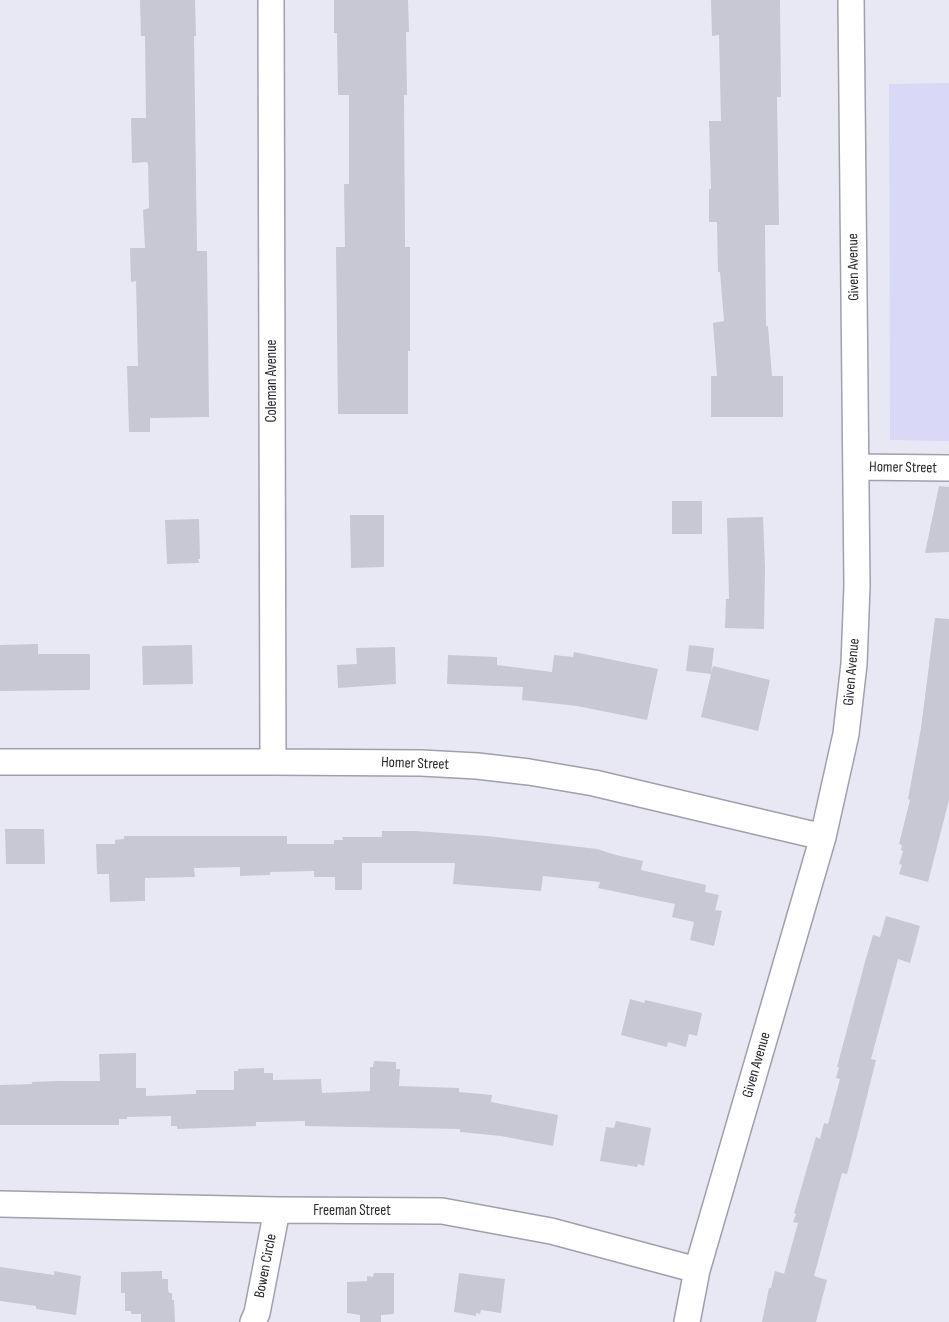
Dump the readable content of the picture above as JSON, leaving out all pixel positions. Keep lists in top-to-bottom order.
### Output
{
  "streets": {
    "street": [
      "Given Avenue",
      "Coleman Avenue",
      "Homer Street",
      "Freeman Street",
      "Bowen Circle"
    ]
  },
  "crossings": [
    ["Given Avenue", "Homer Street"],
    ["Given Avenue", "Freeman Street"],
    ["Coleman Avenue", "Homer Street"],
    ["Freeman Street", "Bowen Circle"]
  ]
}
